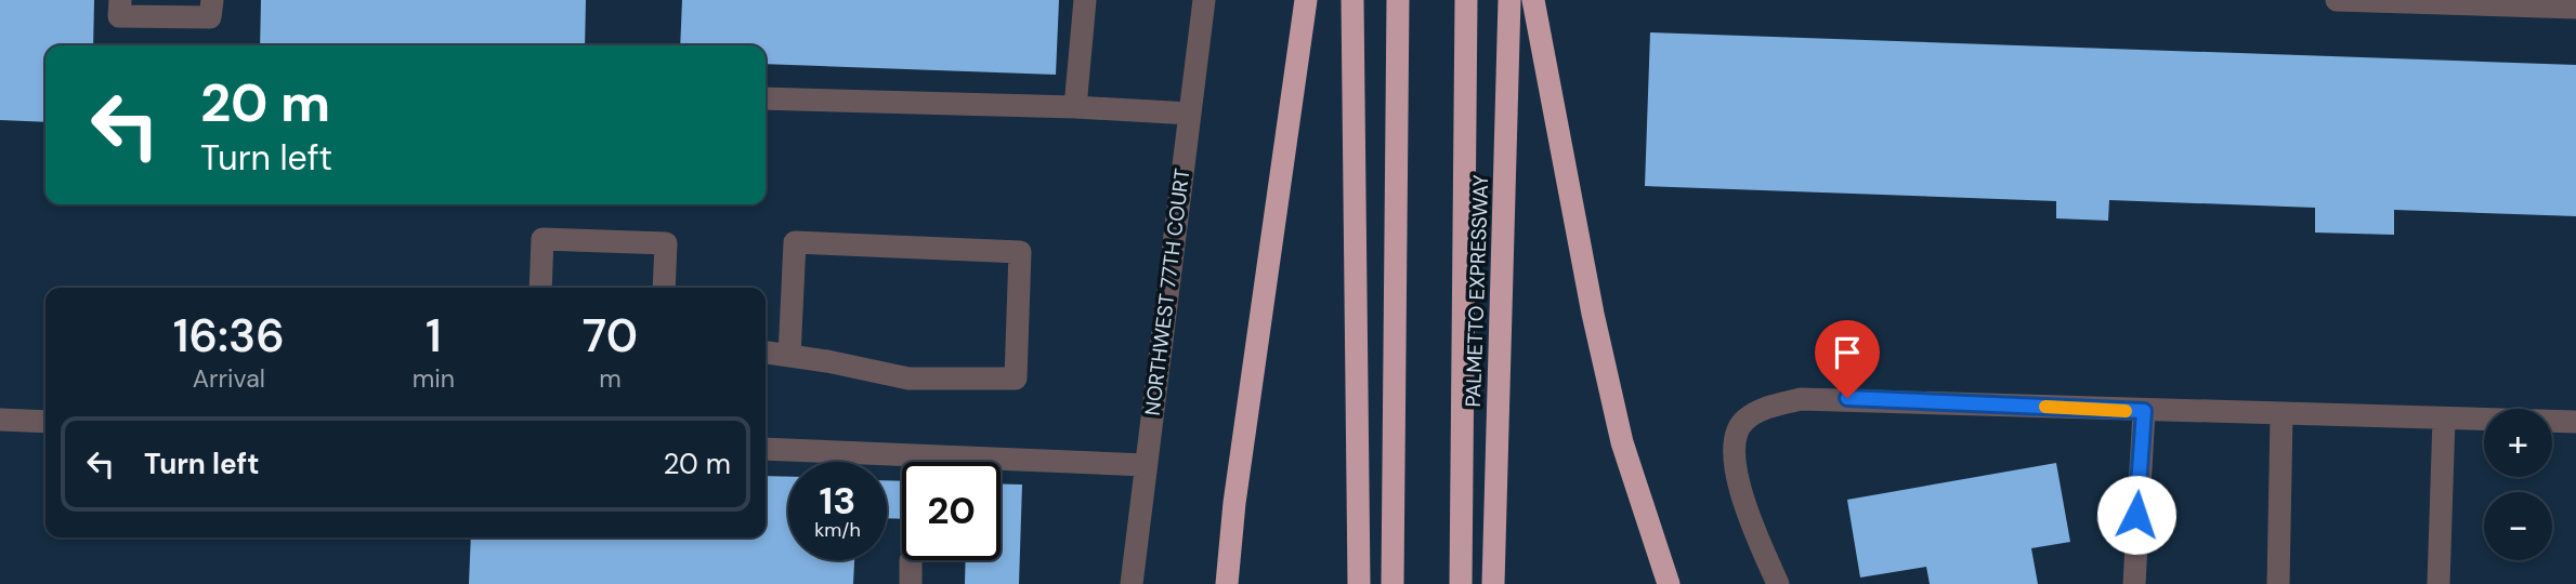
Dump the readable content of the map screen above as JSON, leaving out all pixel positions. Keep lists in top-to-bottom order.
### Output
{
  "streets": {
    "highway": ["PALMETTO EXPRESSWAY"],
    "street": ["NORTHWEST 77TH COURT"]
  },
  "page": {
    "turn": ["20 m", "Turn left"],
    "eta": [
      "16:36",
      "Arrival",
      "1",
      "min",
      "70",
      "m"
    ],
    "map_buttons": ["+", "−"],
    "list": [
      {
        "name": "Turn left",
        "value": "20 m"
      }
    ],
    "speed": "13 km/h",
    "limit": "20"
  }
}
